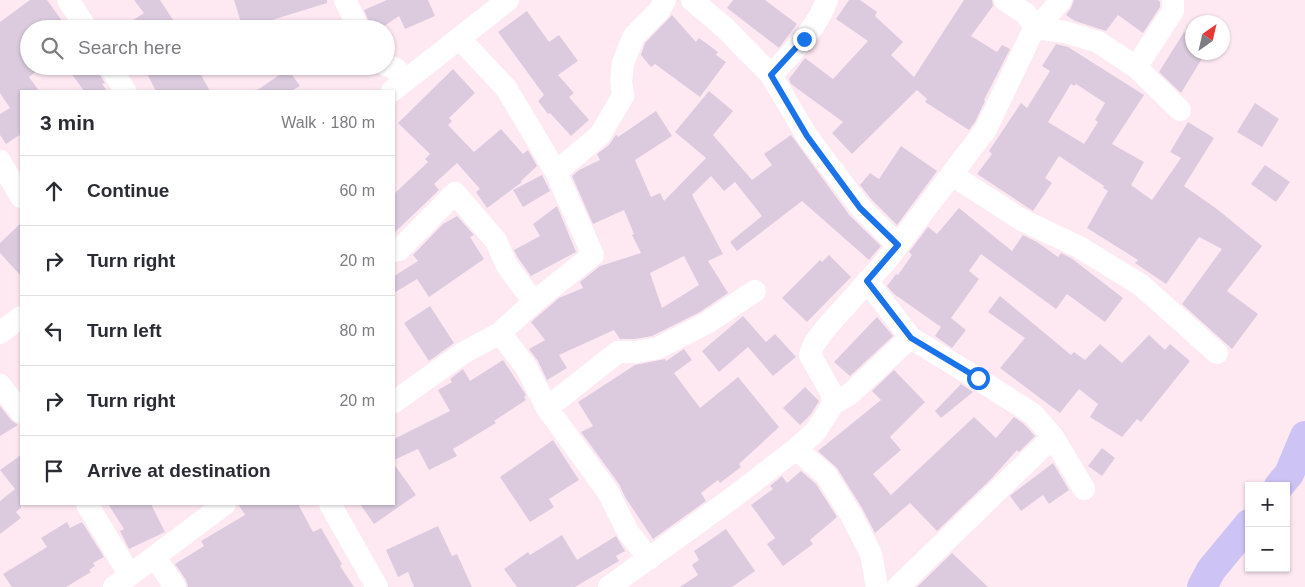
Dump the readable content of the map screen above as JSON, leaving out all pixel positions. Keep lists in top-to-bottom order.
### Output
{
  "north": "top right",
  "page": {
    "search": "Search here",
    "heading": ["3 min", "Walk · 180 m"],
    "list": [
      ["Continue", "60 m"],
      ["Turn right", "20 m"],
      ["Turn left", "80 m"],
      ["Turn right", "20 m"],
      "Arrive at destination"
    ],
    "map_buttons": ["+", "−"]
  }
}
